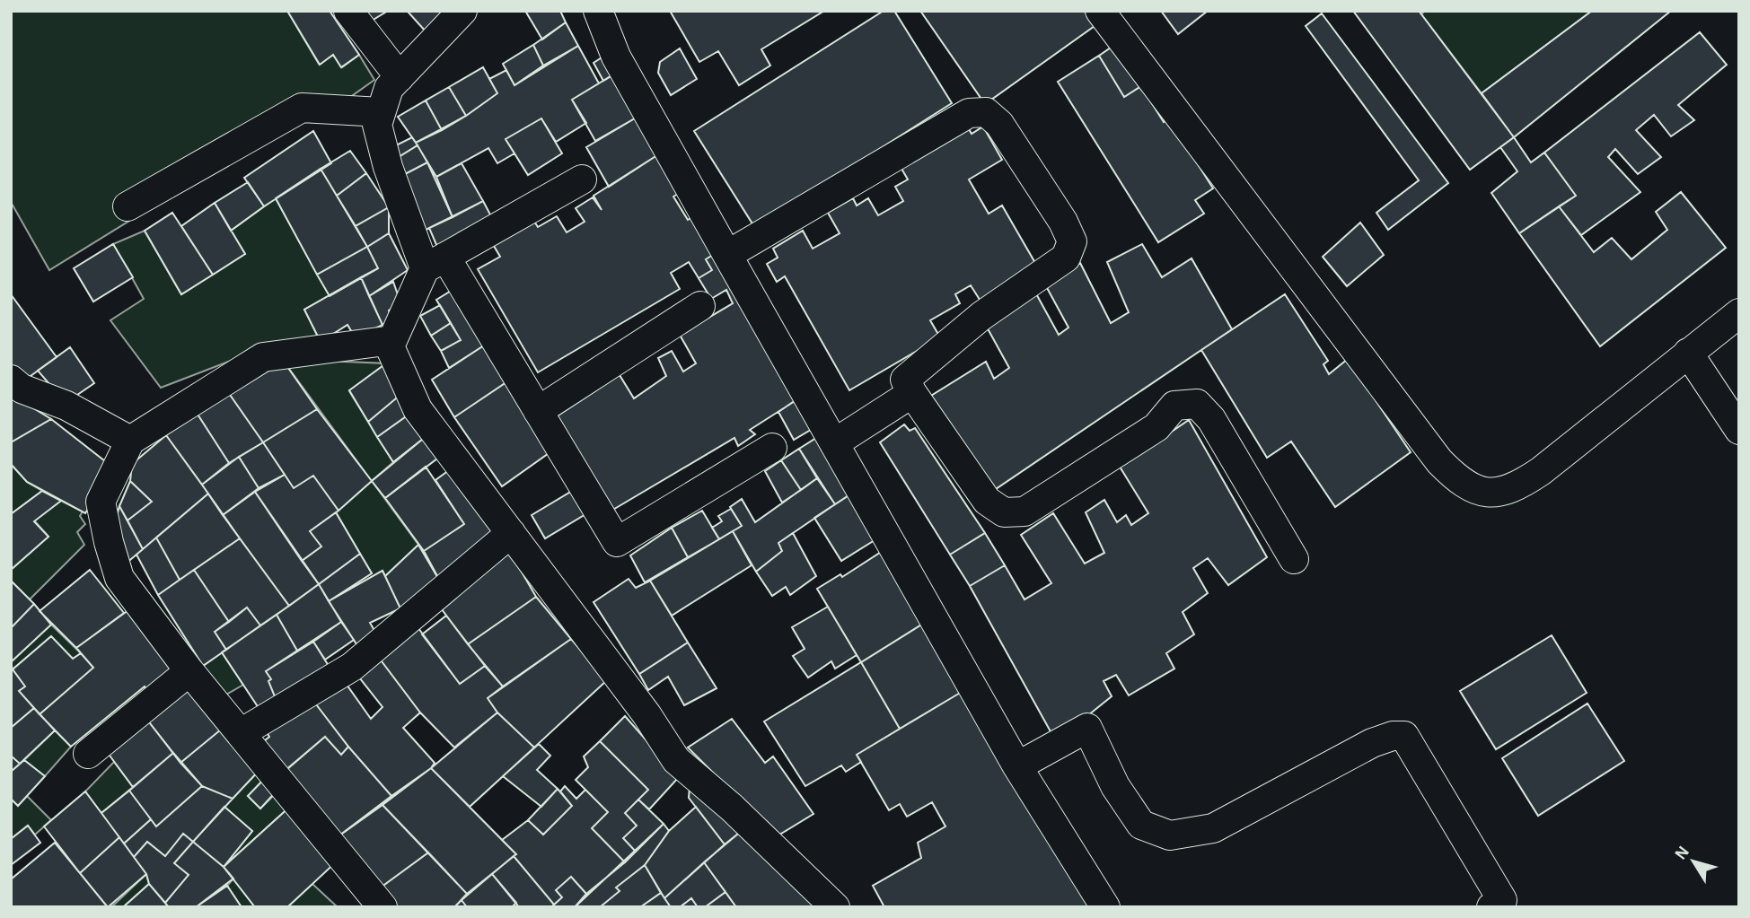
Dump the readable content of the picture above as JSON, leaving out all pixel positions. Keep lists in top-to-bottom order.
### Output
{
  "north": "top left"
}
